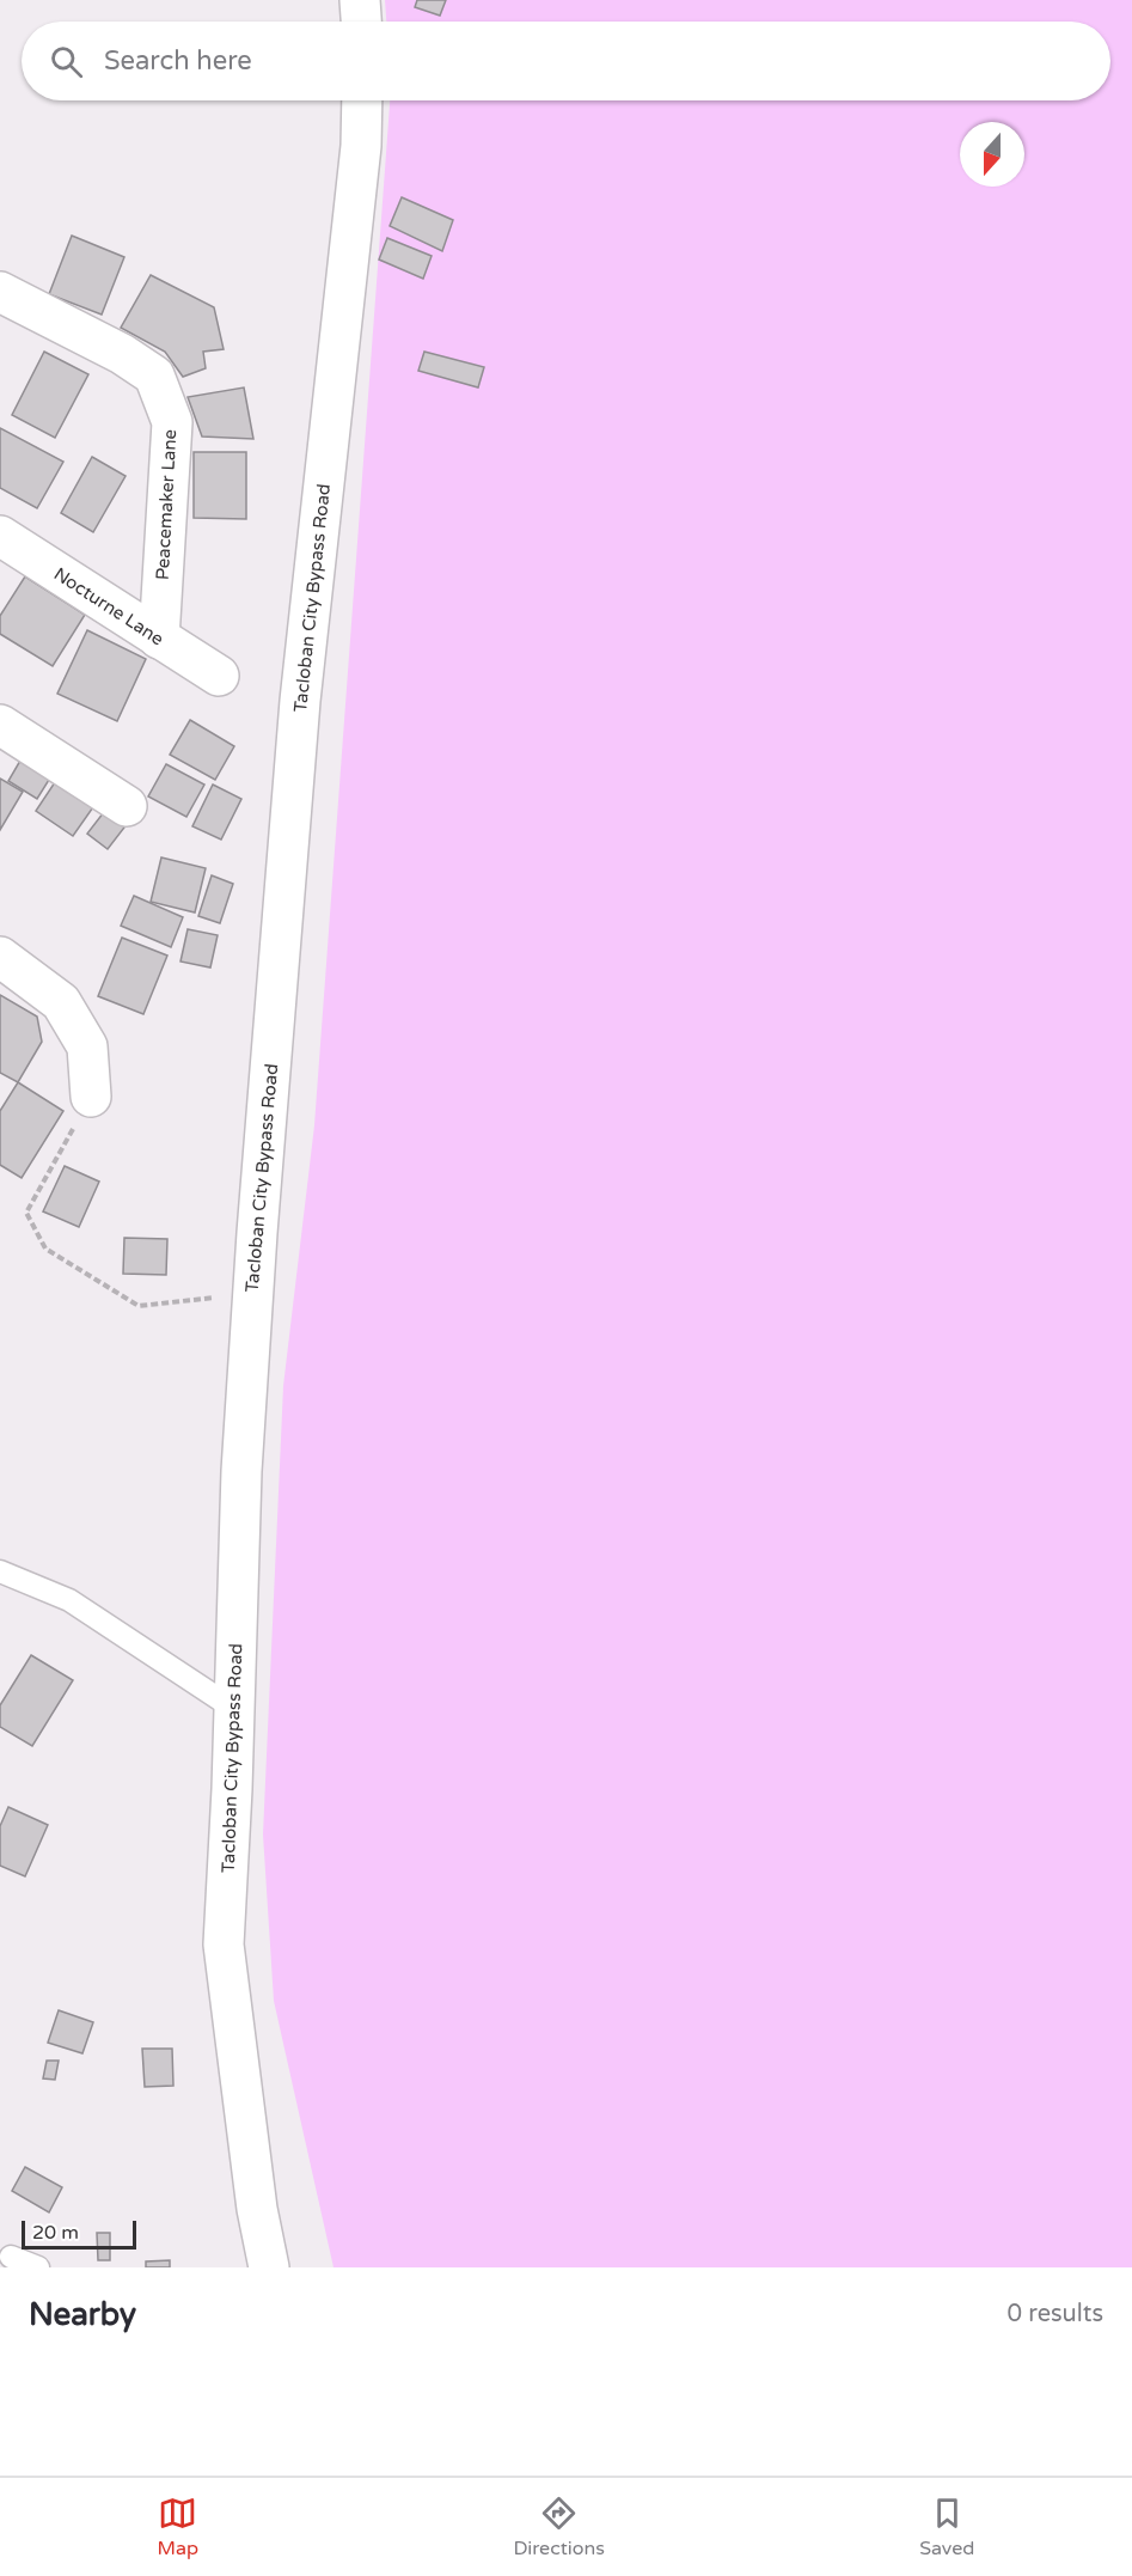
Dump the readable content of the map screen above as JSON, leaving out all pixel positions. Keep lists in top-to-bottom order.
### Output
{
  "streets": {
    "main road": ["Peacemaker Lane", "Tacloban City Bypass Road", "Nocturne Lane"]
  },
  "crossings": [
    ["Peacemaker Lane", "Nocturne Lane"]
  ],
  "scale_bar": "20 m",
  "north": "bottom",
  "page": {
    "search": "Search here",
    "scale": "20 m",
    "heading": ["Nearby", "0 results"],
    "nav": ["Map", "Directions", "Saved"]
  }
}
